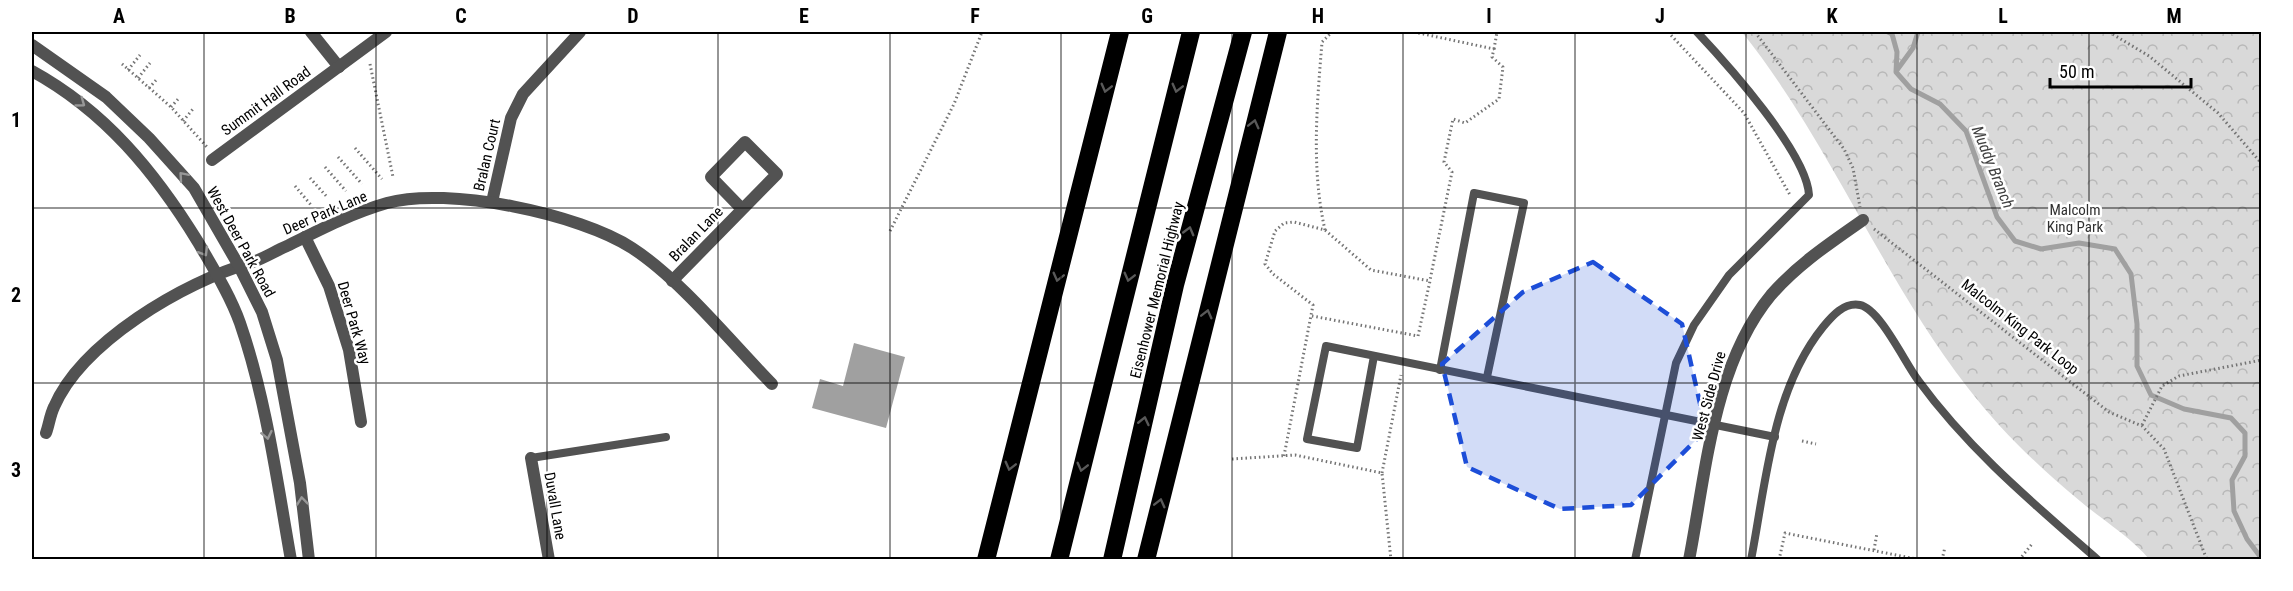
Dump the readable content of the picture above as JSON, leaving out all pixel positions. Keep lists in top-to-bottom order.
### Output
{
  "streets": {
    "highway": ["Eisenhower Memorial Highway"],
    "street": [
      "Summit Hall Road",
      "Bralan Court",
      "Deer Park Lane",
      "Bralan Lane",
      "West Deer Park Road",
      "Deer Park Way",
      "West Side Drive",
      "Duvall Lane"
    ],
    "path": ["Malcolm King Park Loop"]
  },
  "crossings": [
    ["Bralan Court", "Deer Park Lane"],
    ["Deer Park Lane", "Bralan Lane"],
    ["Deer Park Lane", "West Deer Park Road"],
    ["Deer Park Lane", "Deer Park Way"],
    ["Malcolm King Park Loop", "West Side Drive"]
  ],
  "water": ["Muddy Branch"],
  "parks": ["Malcolm King Park"],
  "scale_bar": "50 m",
  "grid": {
    "columns": [
      "A",
      "B",
      "C",
      "D",
      "E",
      "F",
      "G",
      "H",
      "I",
      "J",
      "K",
      "L",
      "M"
    ],
    "rows": ["1", "2", "3"]
  }
}
